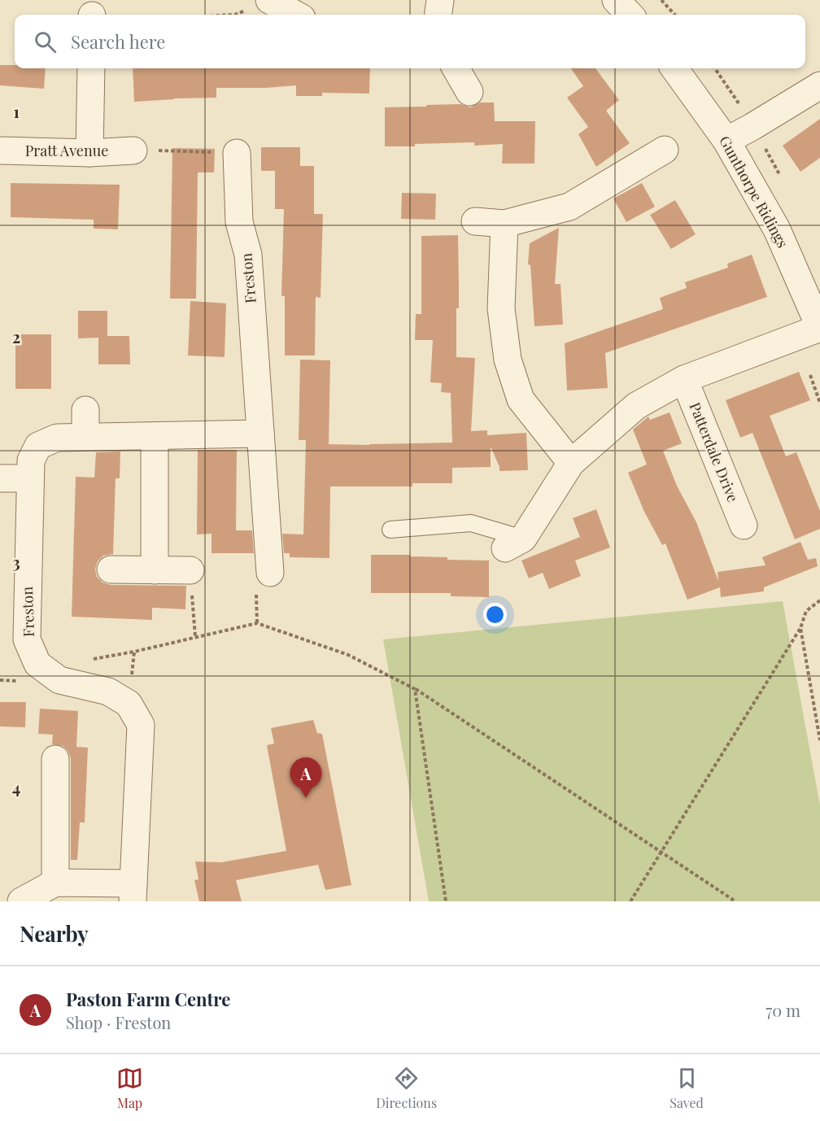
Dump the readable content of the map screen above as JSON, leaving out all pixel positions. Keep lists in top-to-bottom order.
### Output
{
  "streets": {
    "street": [
      "Pratt Avenue",
      "Gunthorpe Ridings",
      "Freston",
      "Patterdale Drive"
    ]
  },
  "page": {
    "search": "Search here",
    "pins": "A",
    "heading": "Nearby",
    "list": [
      {
        "mark": "A",
        "name": "Paston Farm Centre",
        "note": "Shop · Freston",
        "value": "70 m"
      }
    ],
    "nav": ["Map", "Directions", "Saved"]
  },
  "grid": {
    "rows": [
      "1",
      "2",
      "3",
      "4"
    ]
  }
}
